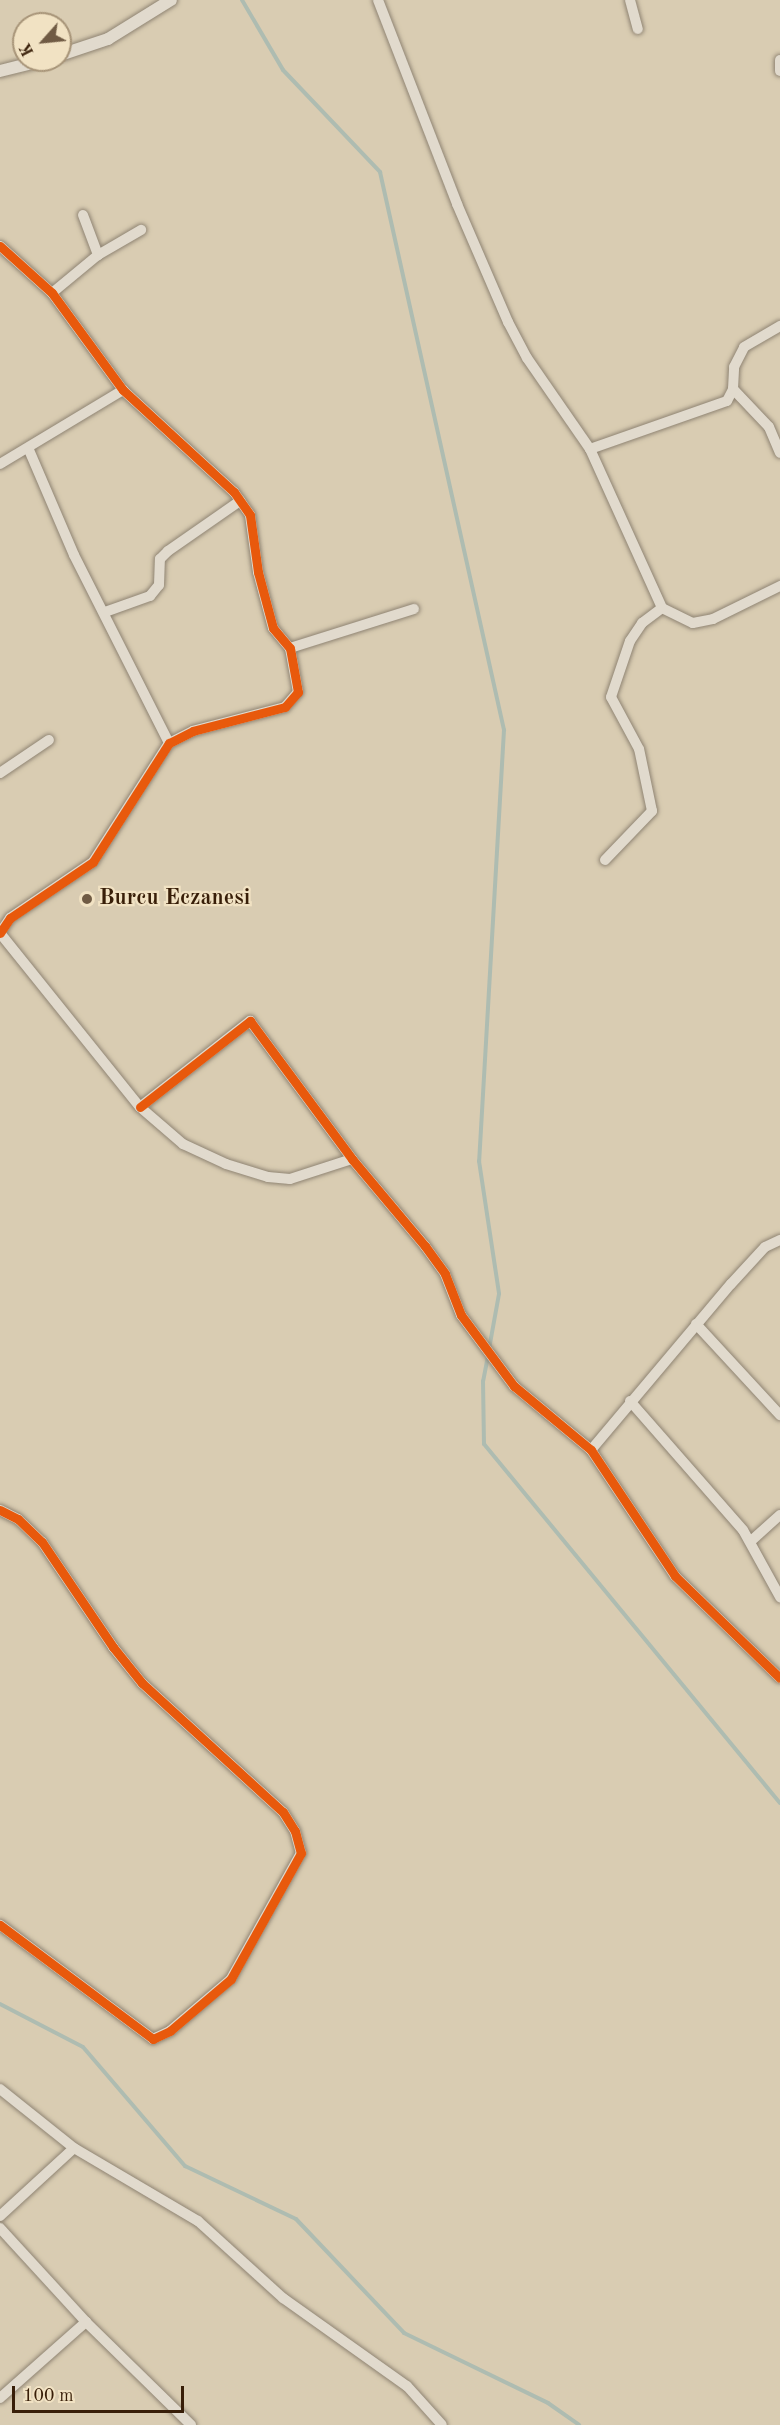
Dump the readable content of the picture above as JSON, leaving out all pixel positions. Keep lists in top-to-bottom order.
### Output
{
  "places": ["Burcu Eczanesi"],
  "scale_bar": "100 m",
  "north": "bottom left"
}
